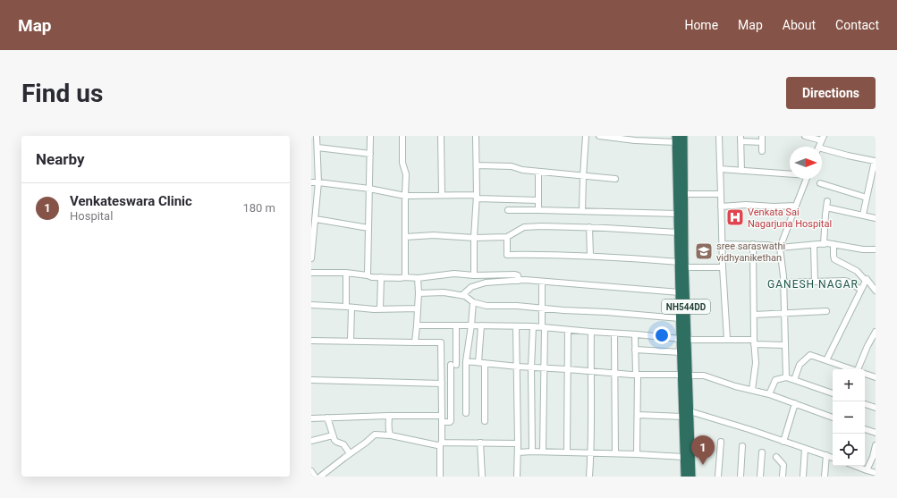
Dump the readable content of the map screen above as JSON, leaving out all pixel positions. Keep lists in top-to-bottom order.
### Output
{
  "streets": {
    "highway": ["NH544DD"]
  },
  "districts": ["GANESH NAGAR"],
  "places": {
    "hospital": ["Venkata Sai Nagarjuna Hospital"],
    "school or university": ["sree saraswathi vidhyanikethan"]
  },
  "north": "right",
  "page": {
    "header": "Map",
    "nav": [
      "Home",
      "Map",
      "About",
      "Contact"
    ],
    "buttons": "Directions",
    "title": "Find us",
    "heading": "Nearby",
    "list": [
      {
        "mark": "1",
        "name": "Venkateswara Clinic",
        "note": "Hospital",
        "value": "180 m"
      }
    ],
    "map_buttons": ["+", "−"],
    "pins": "1"
  }
}
